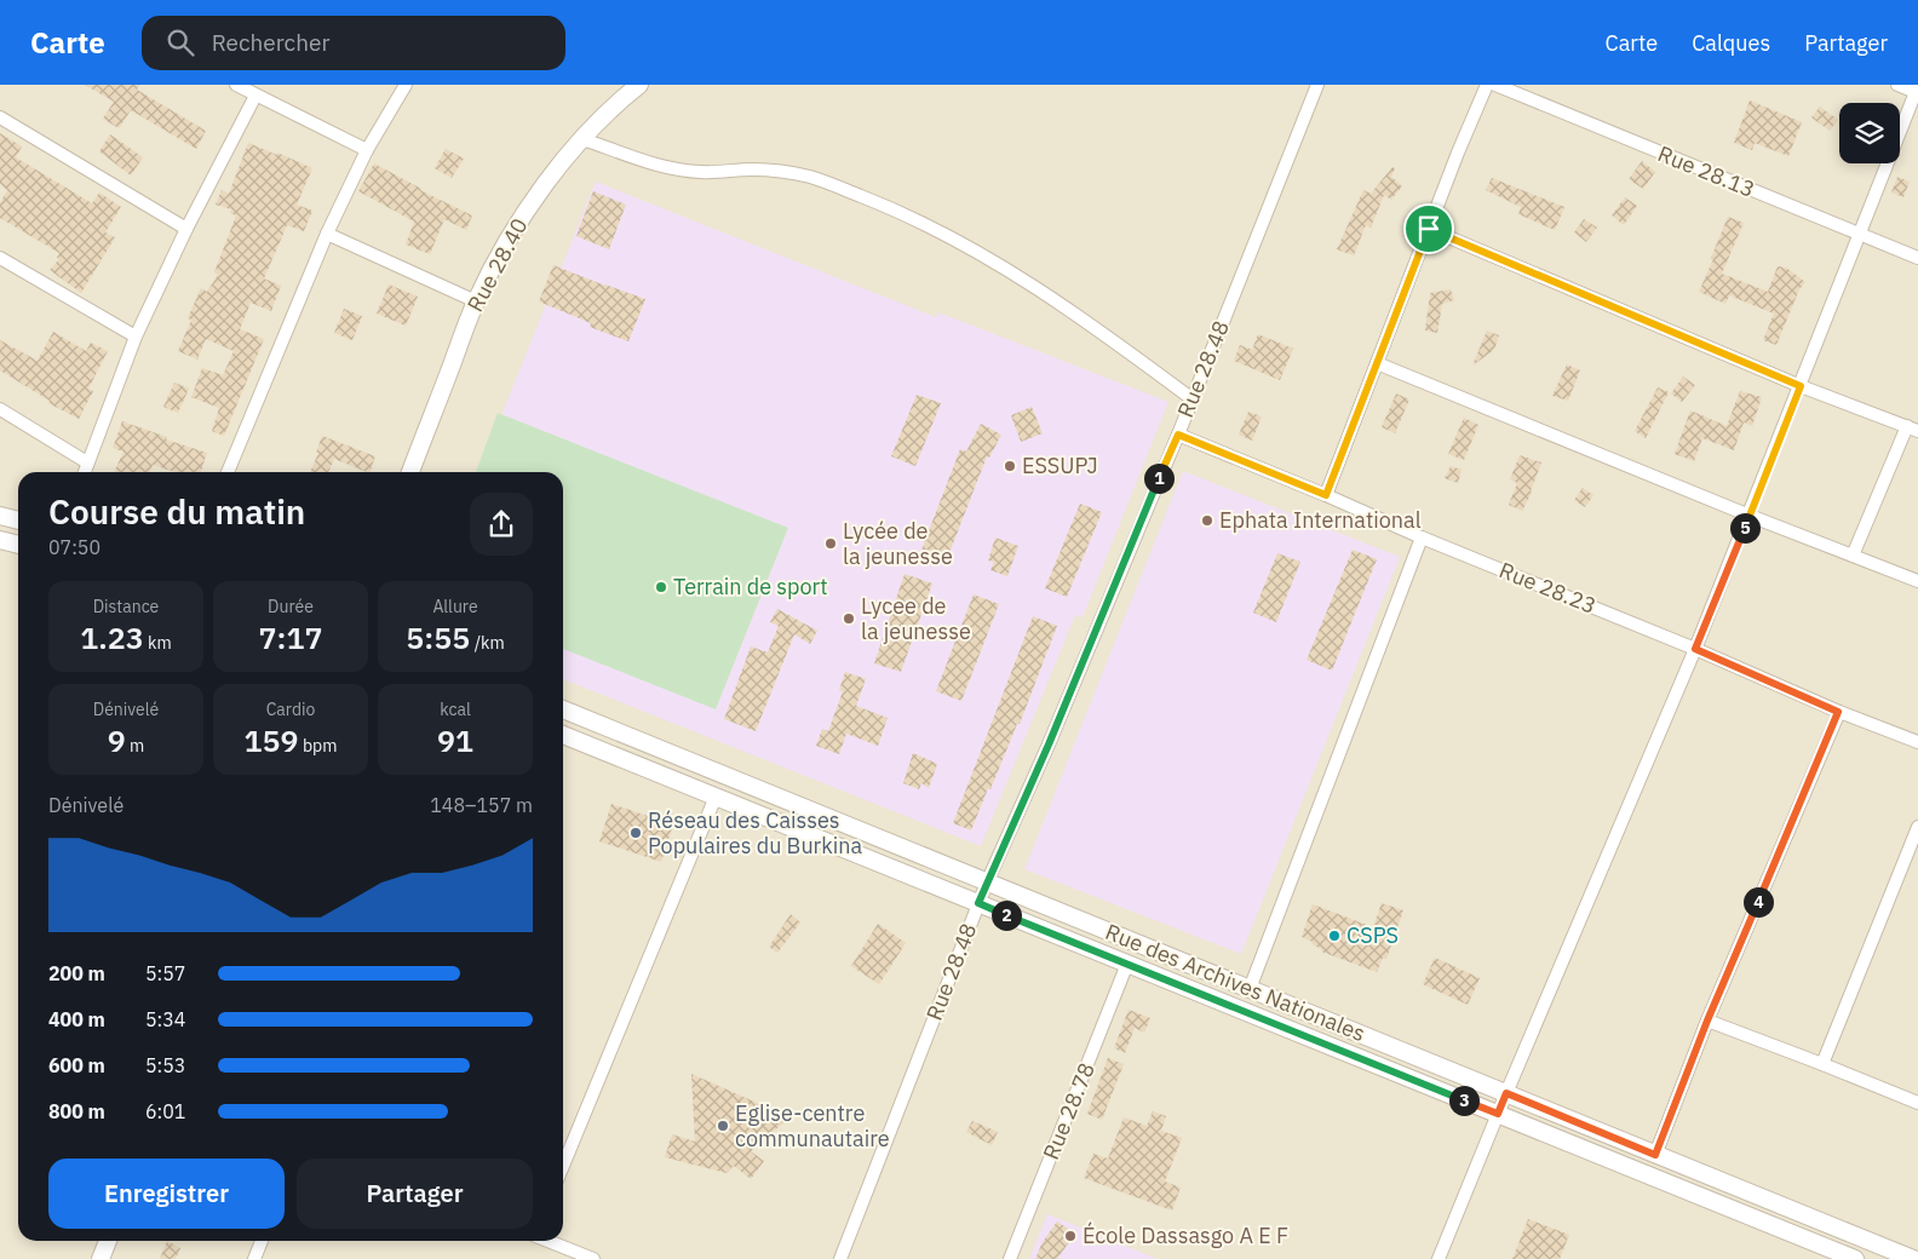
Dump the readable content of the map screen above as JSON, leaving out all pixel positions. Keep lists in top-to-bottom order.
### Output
{
  "streets": {
    "street": [
      "Rue 28.13",
      "Rue 28.40",
      "Rue 28.48",
      "Rue 28.23",
      "Rue des Archives Nationales",
      "Rue 28.78"
    ]
  },
  "crossings": [
    ["Rue 28.48", "Rue 28.23"],
    ["Rue 28.48", "Rue des Archives Nationales"],
    ["Rue des Archives Nationales", "Rue 28.78"]
  ],
  "places": [
    "ESSUPJ",
    "Ephata International",
    "Lycée de la jeunesse",
    "Terrain de sport",
    "Lycee de la jeunesse",
    "Réseau des Caisses Populaires du Burkina",
    "CSPS",
    "Eglise-centre communautaire",
    "École Dassasgo A E F"
  ],
  "page": {
    "header": "Carte",
    "search": "Rechercher",
    "nav": ["Carte", "Calques", "Partager"],
    "pins": [
      "1",
      "5",
      "4",
      "2",
      "3"
    ],
    "heading": ["Course du matin", "07:50"],
    "stats": [
      ["Distance", "1.23 km"],
      ["Durée", "7:17"],
      ["Allure", "5:55 /km"],
      ["Dénivelé", "9 m"],
      ["Cardio", "159 bpm"],
      ["kcal", "91"]
    ],
    "chart": ["Dénivelé", "148–157 m"],
    "list": [
      {
        "name": "200 m",
        "note": "5:57"
      },
      {
        "name": "400 m",
        "note": "5:34"
      },
      {
        "name": "600 m",
        "note": "5:53"
      },
      {
        "name": "800 m",
        "note": "6:01"
      }
    ],
    "buttons": ["Enregistrer", "Partager"]
  }
}
